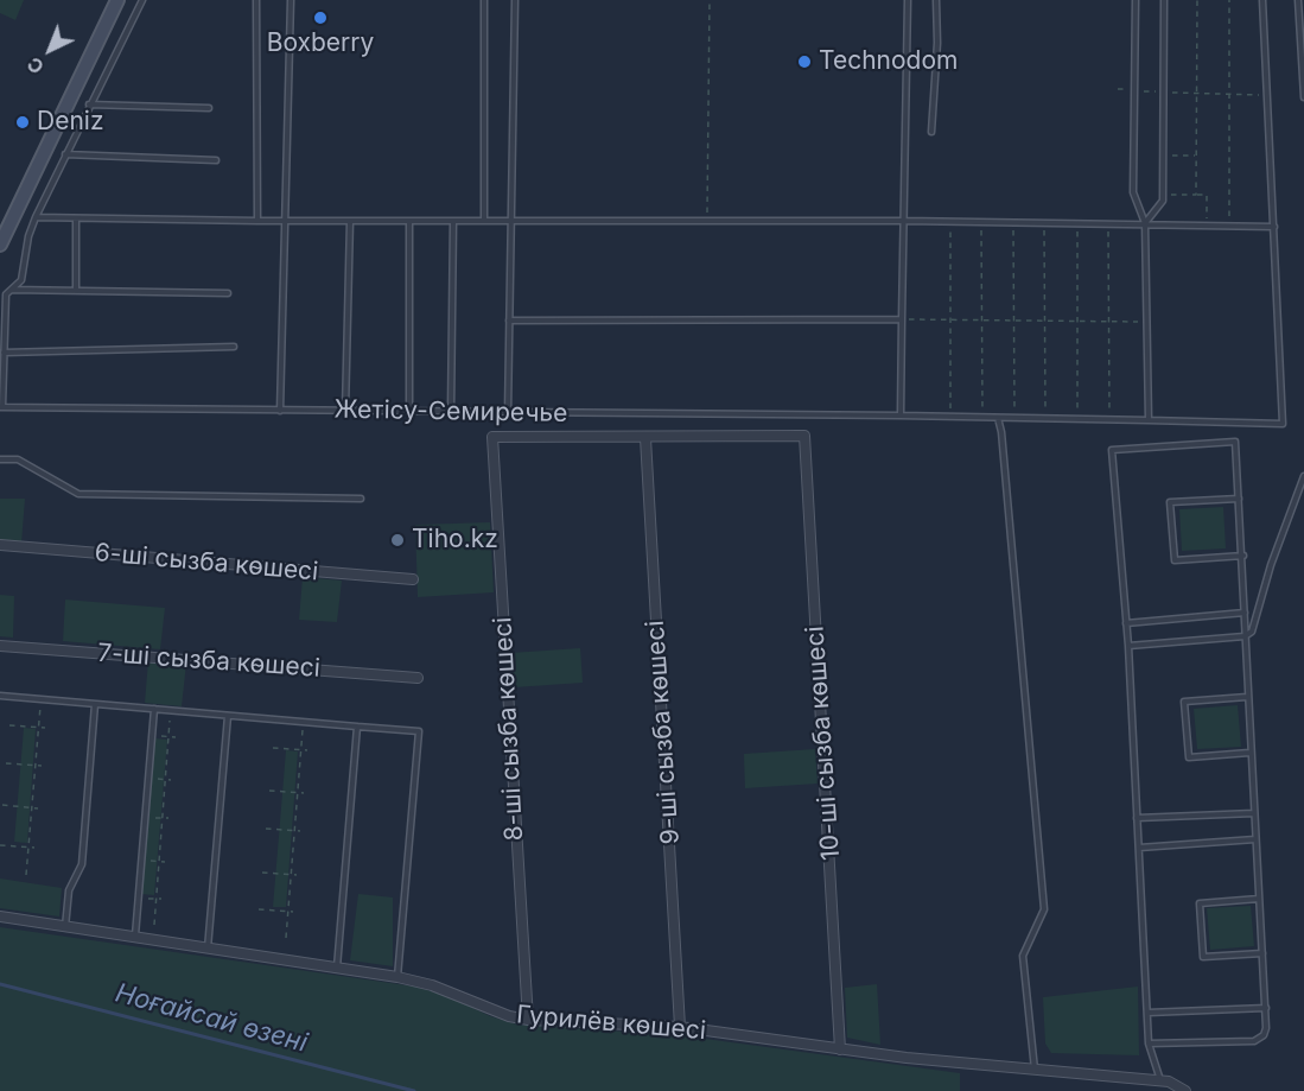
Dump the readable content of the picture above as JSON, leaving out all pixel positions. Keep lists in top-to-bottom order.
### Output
{
  "streets": {
    "street": [
      "6-ші сызба көшесі",
      "7-ші сызба көшесі",
      "8-ші сызба көшесі",
      "9-ші сызба көшесі",
      "10-ші сызба көшесі",
      "Гурилёв көшесі"
    ],
    "lane": ["Жетісу-Семиречье"]
  },
  "crossings": [
    ["8-ші сызба көшесі", "9-ші сызба көшесі"],
    ["8-ші сызба көшесі", "10-ші сызба көшесі"],
    ["8-ші сызба көшесі", "Гурилёв көшесі"],
    ["9-ші сызба көшесі", "10-ші сызба көшесі"],
    ["9-ші сызба көшесі", "Гурилёв көшесі"],
    ["10-ші сызба көшесі", "Гурилёв көшесі"]
  ],
  "water": ["Ноғайсай өзені"],
  "places": [
    "Boxberry",
    "Technodom",
    "Deniz",
    "Tiho.kz"
  ],
  "north": "bottom left"
}
